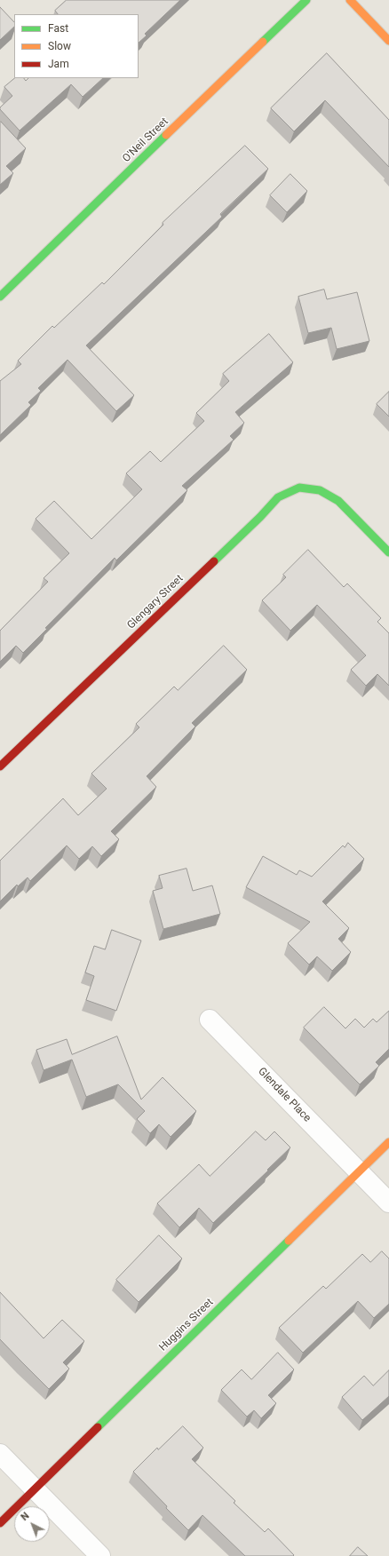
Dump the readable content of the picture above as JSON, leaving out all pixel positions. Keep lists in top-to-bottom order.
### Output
{
  "streets": {
    "street": [
      "O'Neil Street",
      "Glengary Street",
      "Glendale Place",
      "Huggins Street"
    ]
  },
  "crossings": [
    ["Glendale Place", "Huggins Street"]
  ],
  "legend": ["Fast", "Slow", "Jam"],
  "north": "top left"
}
